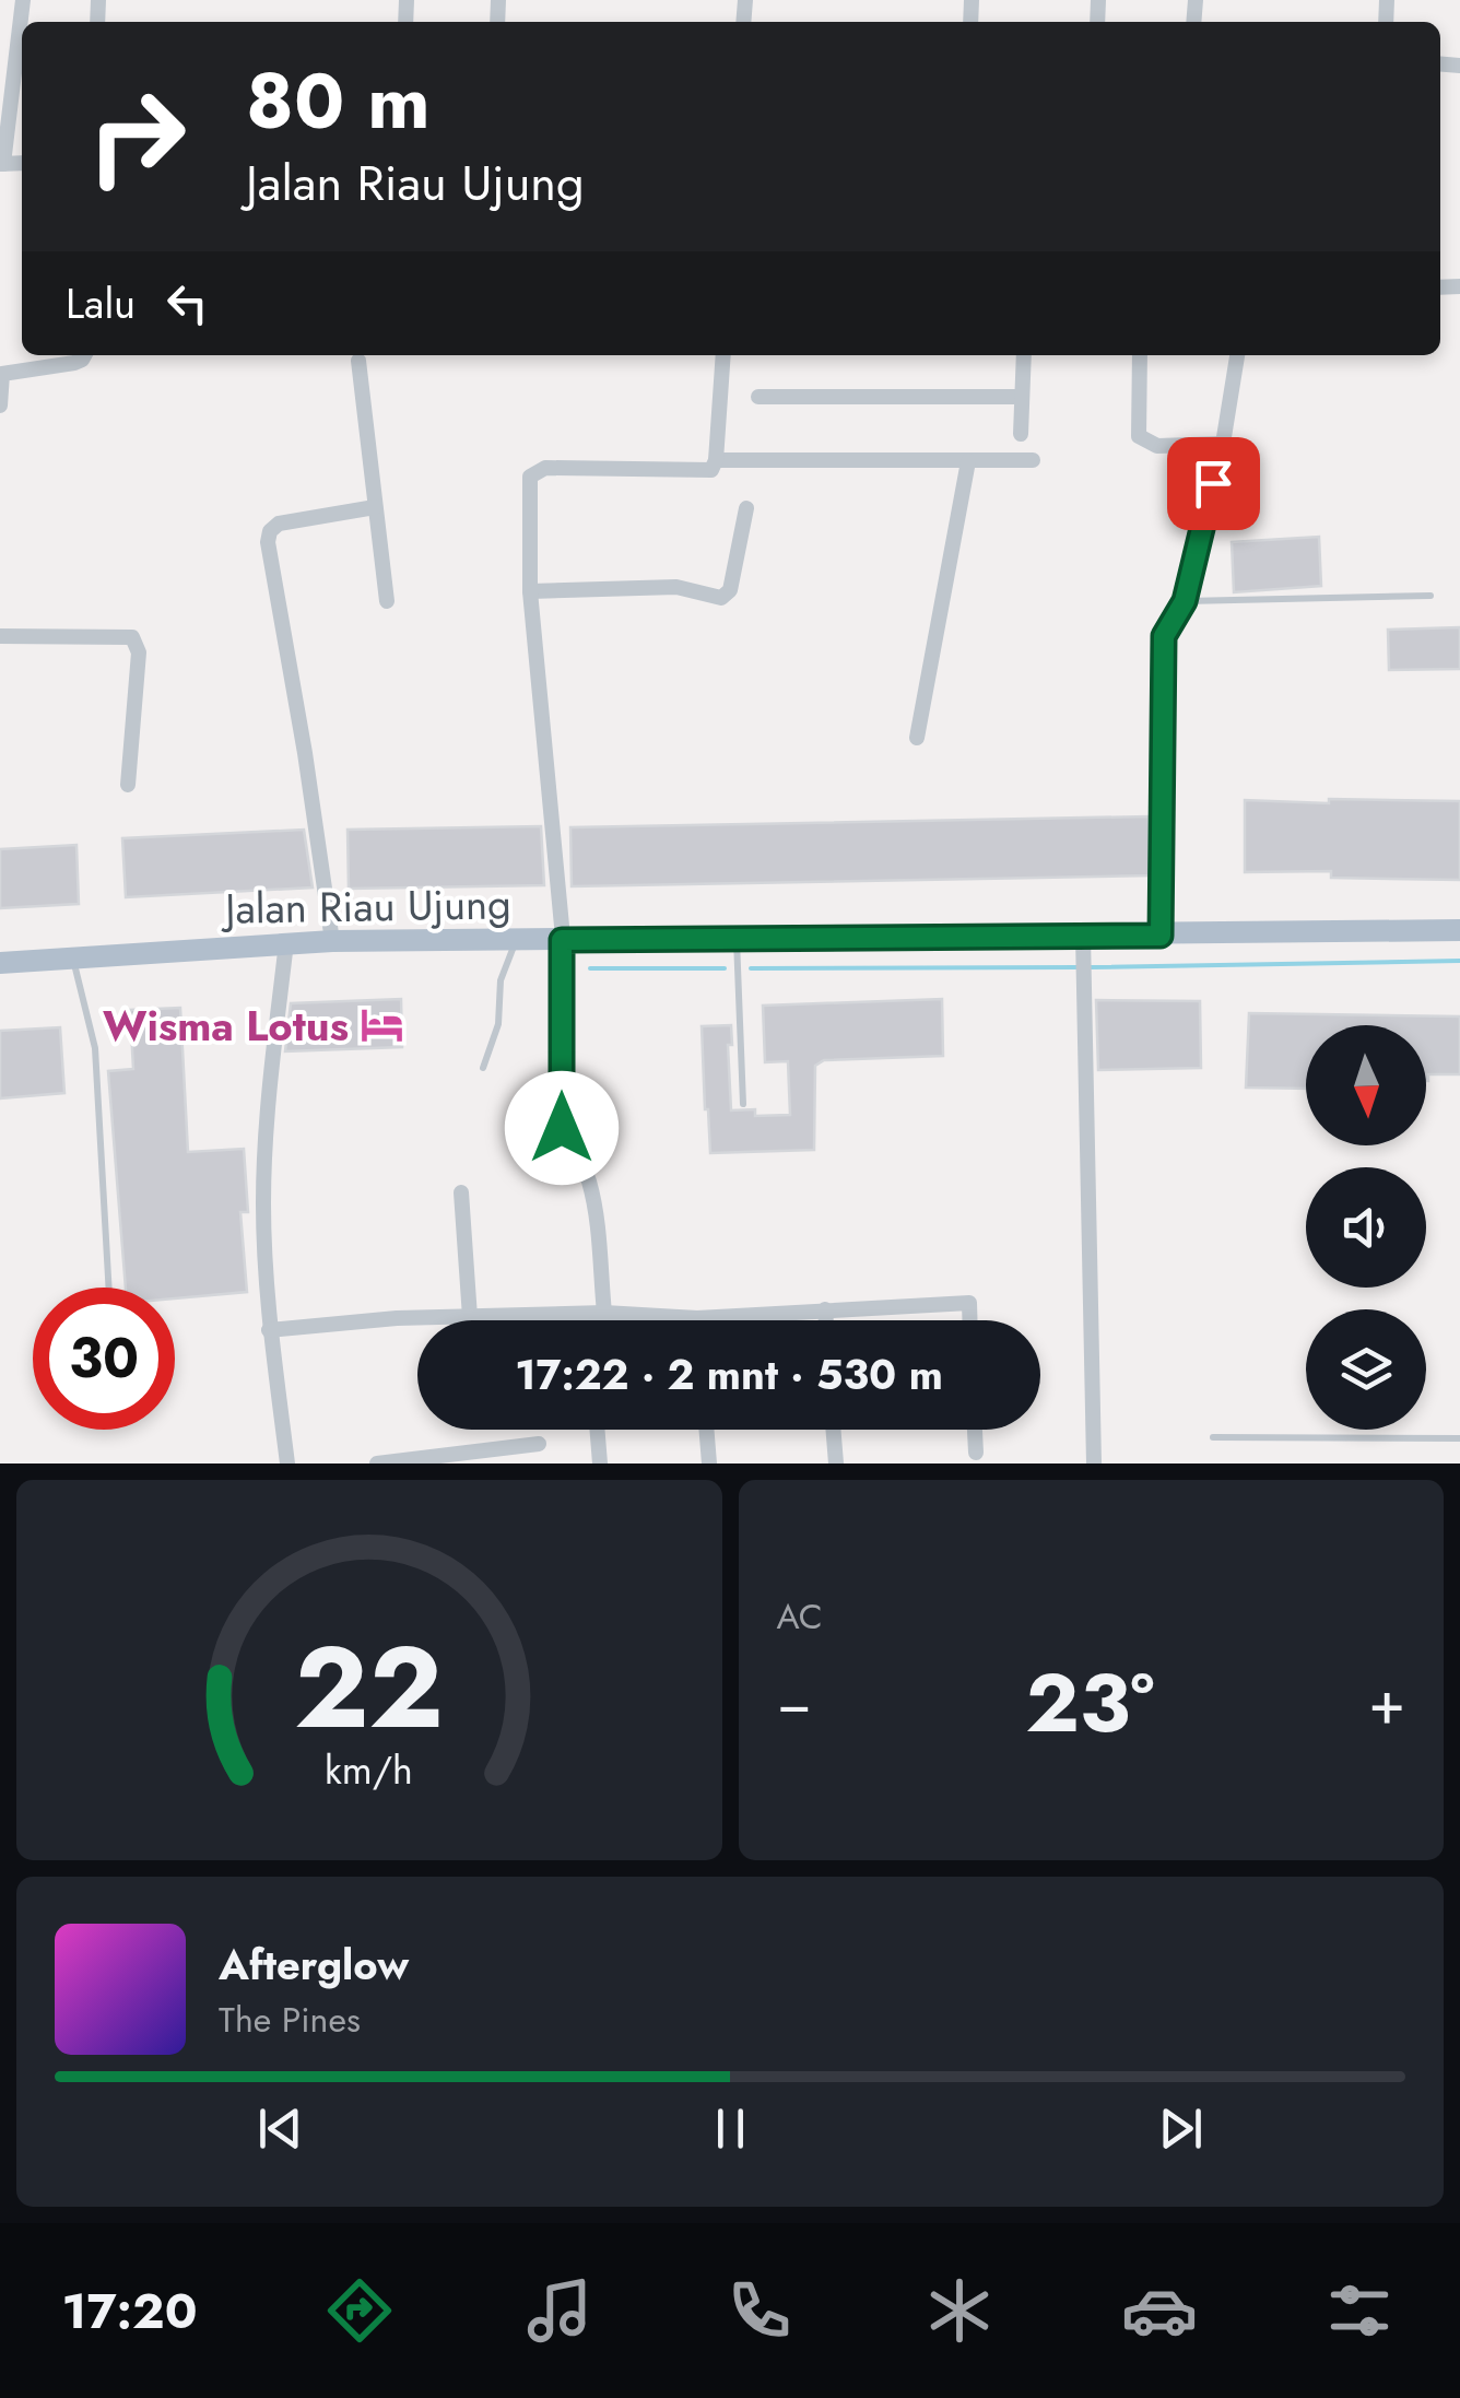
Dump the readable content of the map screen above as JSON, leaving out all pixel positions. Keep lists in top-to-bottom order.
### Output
{
  "streets": {
    "main road": ["Jalan Riau Ujung"]
  },
  "places": {
    "hotel": ["Wisma Lotus"]
  },
  "north": "bottom",
  "page": {
    "turn": ["80 m", "Jalan Riau Ujung"],
    "then": "Lalu",
    "limit": "30",
    "trip": "17:22 · 2 mnt · 530 m",
    "tile": "AC",
    "heat": ["−", "23°", "+"],
    "song": ["Afterglow", "The Pines"],
    "tabs": "17:20",
    "gauge": ["22", "km/h"]
  }
}
